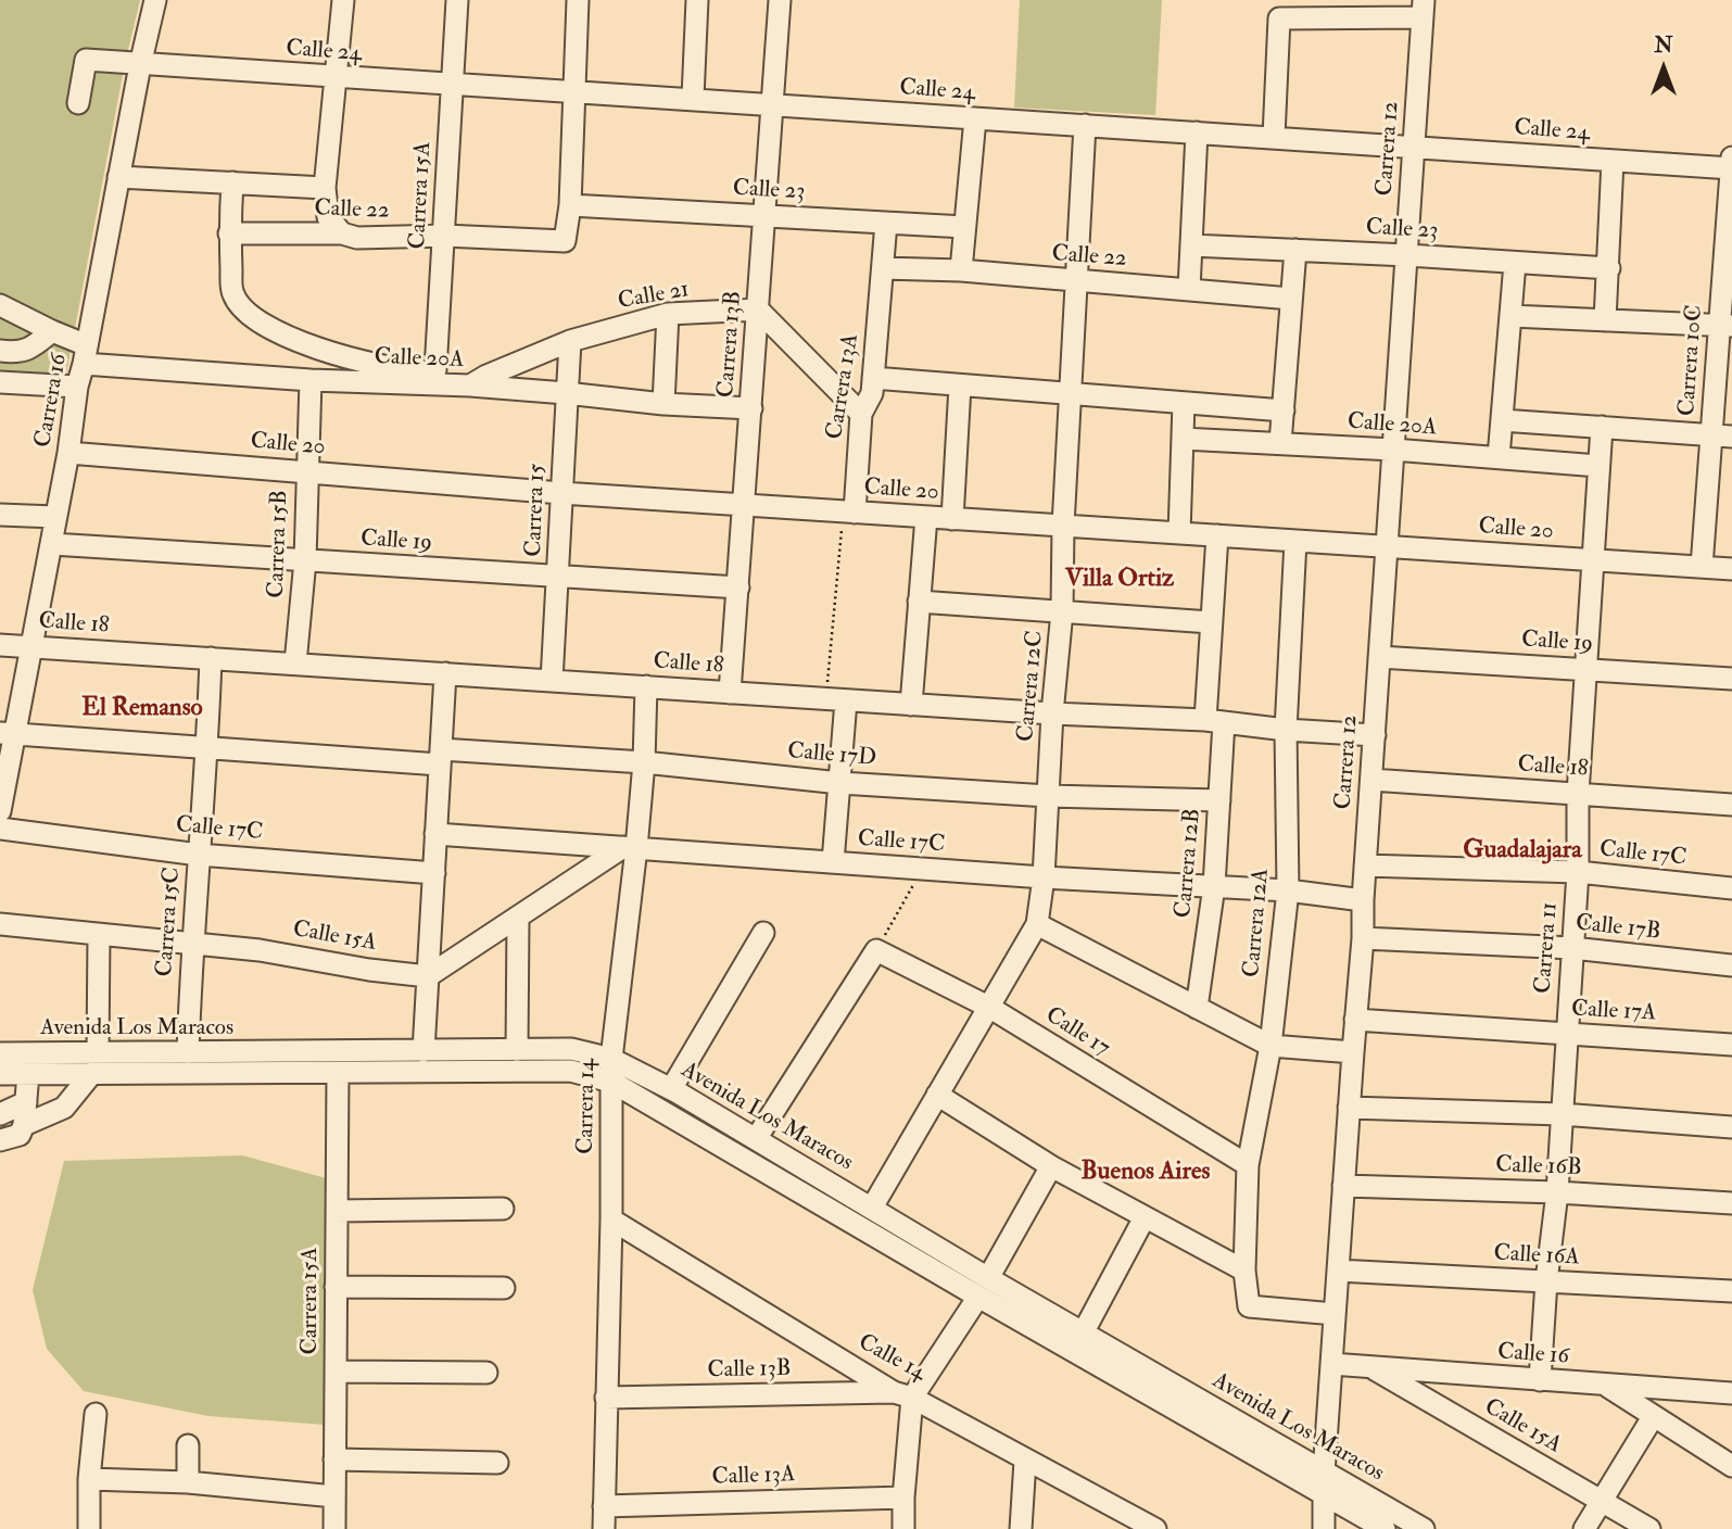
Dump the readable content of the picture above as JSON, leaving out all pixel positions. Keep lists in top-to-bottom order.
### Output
{
  "streets": {
    "street": [
      "Calle 24",
      "Carrera 12",
      "Calle 23",
      "Carrera 15A",
      "Calle 22",
      "Calle 21",
      "Carrera 13B",
      "Calle 20A",
      "Carrera 10C",
      "Carrera 13A",
      "Carrera 16",
      "Calle 20",
      "Carrera 15",
      "Calle 19",
      "Carrera 15B",
      "Calle 18",
      "Carrera 12C",
      "Calle 17D",
      "Calle 17C",
      "Carrera 12B",
      "Carrera 15C",
      "Carrera 12A",
      "Calle 17B",
      "Calle 15A",
      "Carrera 11",
      "Calle 17A",
      "Avenida Los Maracos",
      "Calle 17",
      "Carrera 14",
      "Calle 16B",
      "Calle 16A",
      "Calle 16",
      "Calle 14",
      "Calle 13B",
      "Calle 13A"
    ]
  },
  "crossings": [
    ["Calle 24", "Carrera 12"],
    ["Calle 24", "Carrera 15A"],
    ["Calle 24", "Carrera 13B"],
    ["Calle 24", "Carrera 10C"],
    ["Calle 24", "Carrera 16"],
    ["Calle 24", "Carrera 12C"],
    ["Carrera 12", "Calle 23"],
    ["Carrera 12", "Calle 20A"],
    ["Carrera 12", "Calle 20"],
    ["Carrera 12", "Calle 19"],
    ["Carrera 12", "Calle 18"],
    ["Carrera 12", "Calle 17C"],
    ["Carrera 12", "Carrera 12A"],
    ["Carrera 12", "Calle 17B"],
    ["Carrera 12", "Calle 17A"],
    ["Carrera 12", "Avenida Los Maracos"],
    ["Carrera 12", "Calle 16B"],
    ["Carrera 12", "Calle 16A"],
    ["Carrera 12", "Calle 16"],
    ["Calle 23", "Calle 22"],
    ["Calle 23", "Carrera 13B"],
    ["Calle 23", "Carrera 13A"],
    ["Carrera 15A", "Calle 22"],
    ["Carrera 15A", "Avenida Los Maracos"],
    ["Calle 22", "Carrera 13A"],
    ["Calle 22", "Carrera 12C"],
    ["Calle 21", "Carrera 13B"],
    ["Calle 21", "Calle 20A"],
    ["Calle 21", "Carrera 15"],
    ["Carrera 13B", "Calle 20A"],
    ["Carrera 13B", "Calle 20"],
    ["Carrera 13B", "Calle 19"],
    ["Carrera 13B", "Calle 18"],
    ["Calle 20A", "Carrera 16"],
    ["Calle 20A", "Carrera 15"],
    ["Calle 20A", "Carrera 15B"],
    ["Calle 20A", "Carrera 11"],
    ["Carrera 10C", "Calle 20"],
    ["Carrera 13A", "Calle 20"],
    ["Carrera 16", "Calle 20"],
    ["Carrera 16", "Calle 19"],
    ["Carrera 16", "Calle 18"],
    ["Carrera 16", "Calle 17D"],
    ["Calle 20", "Carrera 15"],
    ["Calle 20", "Carrera 15B"],
    ["Calle 20", "Carrera 12C"],
    ["Calle 20", "Carrera 12B"],
    ["Calle 20", "Carrera 12A"],
    ["Calle 20", "Carrera 11"],
    ["Carrera 15", "Calle 19"],
    ["Carrera 15", "Calle 18"],
    ["Calle 19", "Carrera 15B"],
    ["Calle 19", "Carrera 11"],
    ["Carrera 15B", "Calle 18"],
    ["Calle 18", "Carrera 12C"],
    ["Calle 18", "Carrera 12B"],
    ["Calle 18", "Carrera 15C"],
    ["Calle 18", "Carrera 12A"],
    ["Calle 18", "Carrera 11"],
    ["Calle 18", "Carrera 14"],
    ["Carrera 12C", "Calle 17D"],
    ["Carrera 12C", "Calle 17C"],
    ["Carrera 12C", "Avenida Los Maracos"],
    ["Carrera 12C", "Calle 17"],
    ["Calle 17D", "Carrera 12B"],
    ["Calle 17D", "Carrera 15C"],
    ["Calle 17D", "Carrera 14"],
    ["Calle 17C", "Carrera 12B"],
    ["Calle 17C", "Carrera 15C"],
    ["Calle 17C", "Carrera 12A"],
    ["Calle 17C", "Carrera 11"],
    ["Calle 17C", "Carrera 14"],
    ["Carrera 15C", "Calle 15A"],
    ["Carrera 15C", "Avenida Los Maracos"],
    ["Carrera 12A", "Calle 17"],
    ["Calle 17B", "Carrera 11"],
    ["Calle 15A", "Calle 16"],
    ["Carrera 11", "Calle 17A"],
    ["Carrera 11", "Calle 16B"],
    ["Carrera 11", "Calle 16A"],
    ["Carrera 11", "Calle 16"],
    ["Avenida Los Maracos", "Carrera 14"],
    ["Carrera 14", "Calle 14"],
    ["Carrera 14", "Calle 13B"],
    ["Carrera 14", "Calle 13A"],
    ["Calle 14", "Calle 13B"]
  ],
  "districts": [
    "Villa Ortiz",
    "El Remanso",
    "Guadalajara",
    "Buenos Aires"
  ],
  "north": "top"
}
